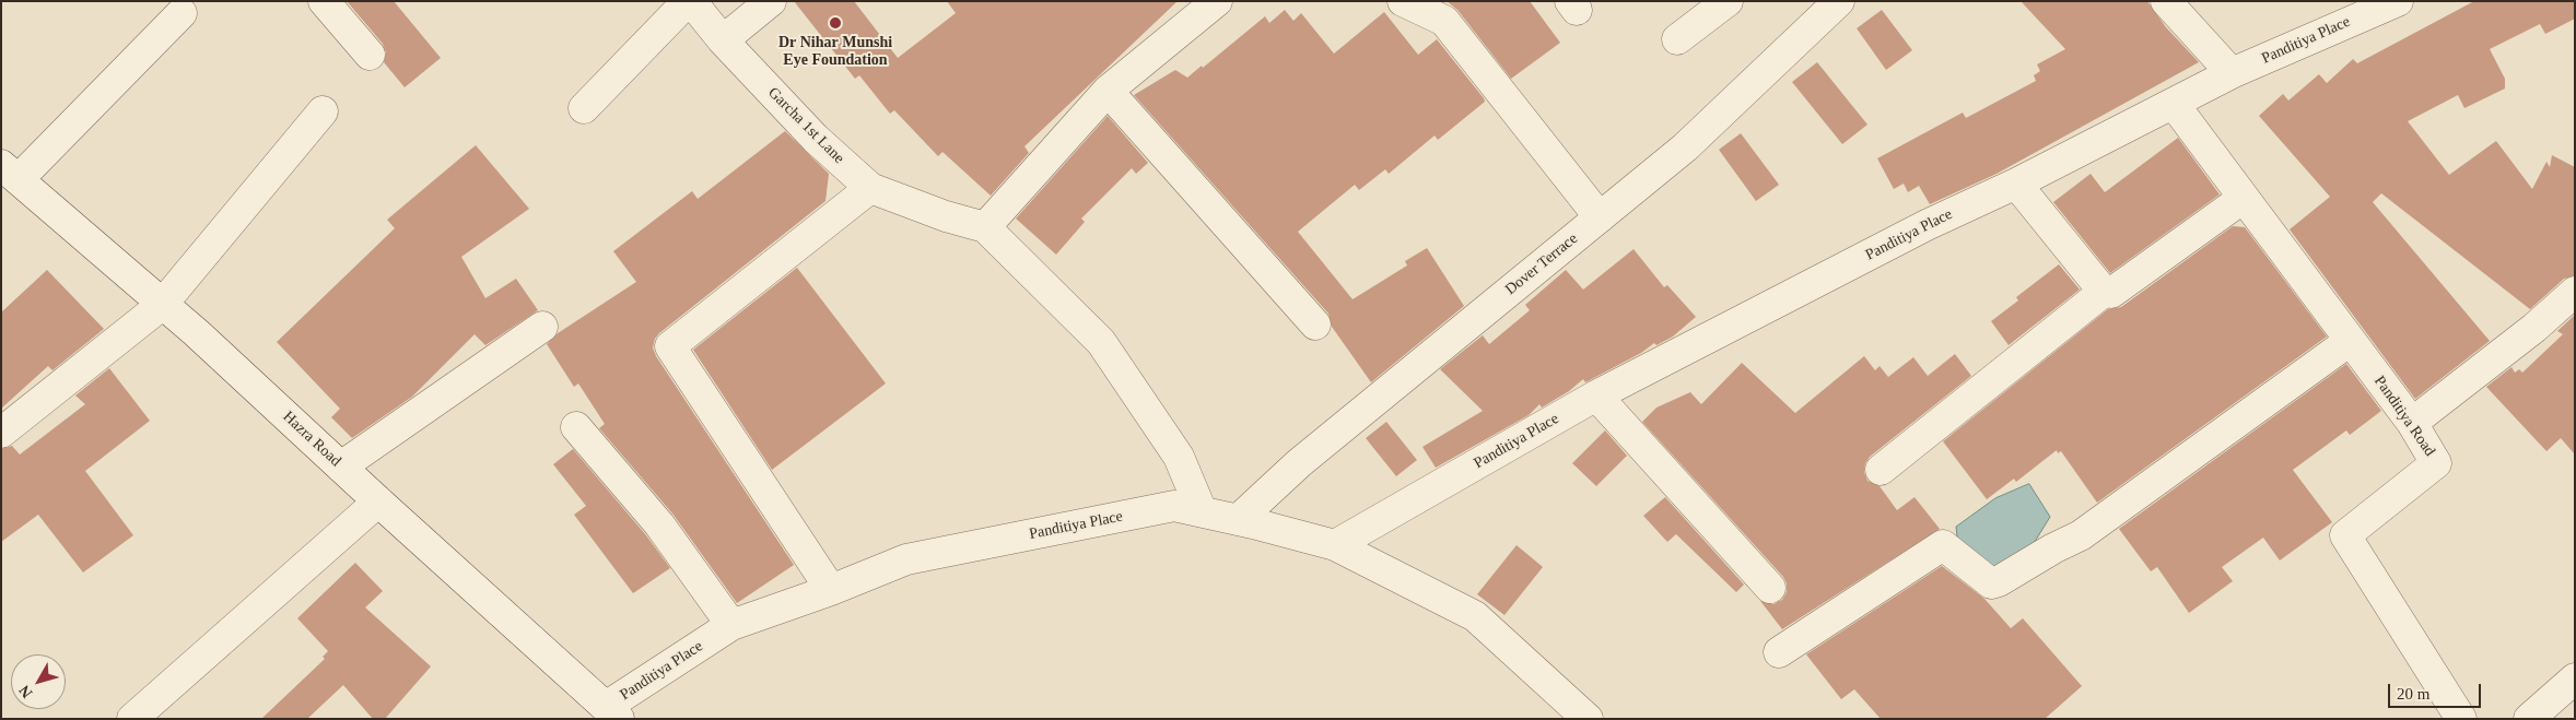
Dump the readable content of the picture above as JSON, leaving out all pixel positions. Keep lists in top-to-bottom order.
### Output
{
  "streets": {
    "street": [
      "Panditiya Place",
      "Garcha 1st Lane",
      "Dover Terrace",
      "Panditiya Road",
      "Hazra Road"
    ]
  },
  "crossings": [
    ["Panditiya Place", "Dover Terrace"],
    ["Panditiya Place", "Panditiya Road"],
    ["Panditiya Place", "Hazra Road"]
  ],
  "places": ["Dr Nihar Munshi Eye Foundation"],
  "scale_bar": "20 m",
  "north": "bottom left"
}
